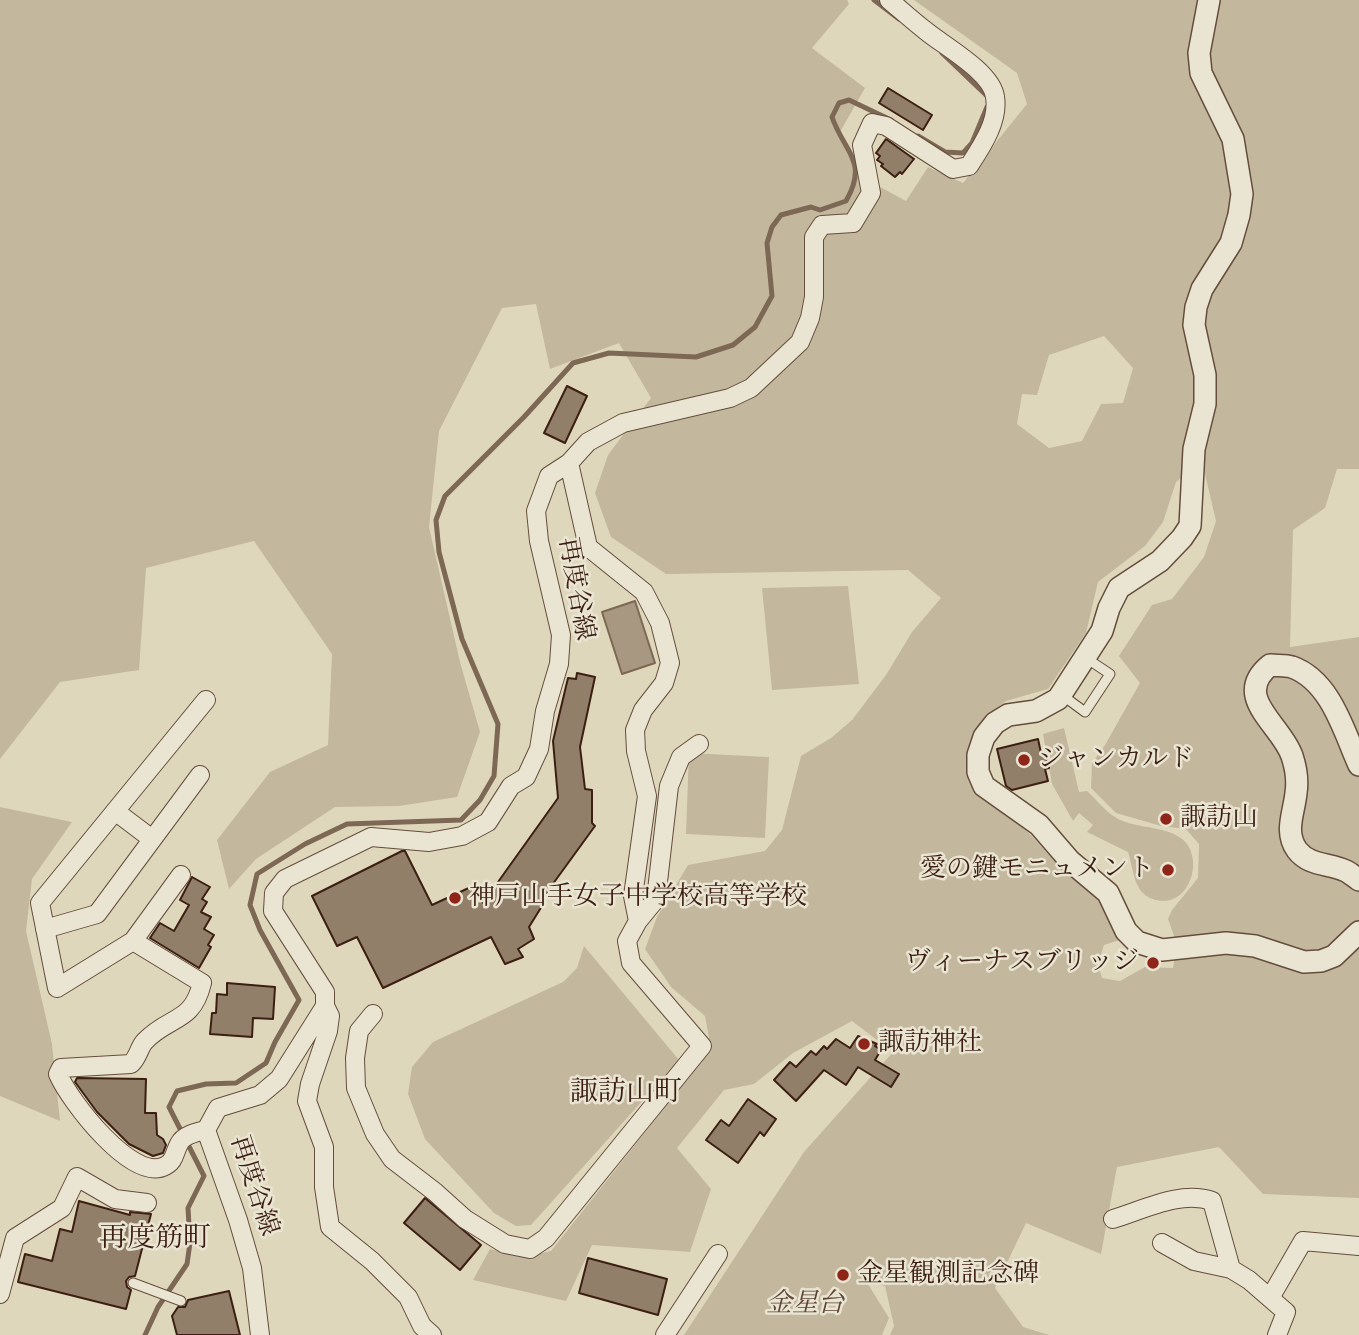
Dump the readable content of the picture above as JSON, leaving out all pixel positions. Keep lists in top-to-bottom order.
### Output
{
  "streets": {
    "street": ["再度谷線"]
  },
  "districts": ["諏訪山町", "再度筋町"],
  "parks": ["金星台"],
  "places": [
    "ジャンカルド",
    "諏訪山",
    "愛の鍵モニュメント",
    "神戸山手女子中学校高等学校",
    "ヴィーナスブリッジ",
    "諏訪神社",
    "金星観測記念碑"
  ]
}
